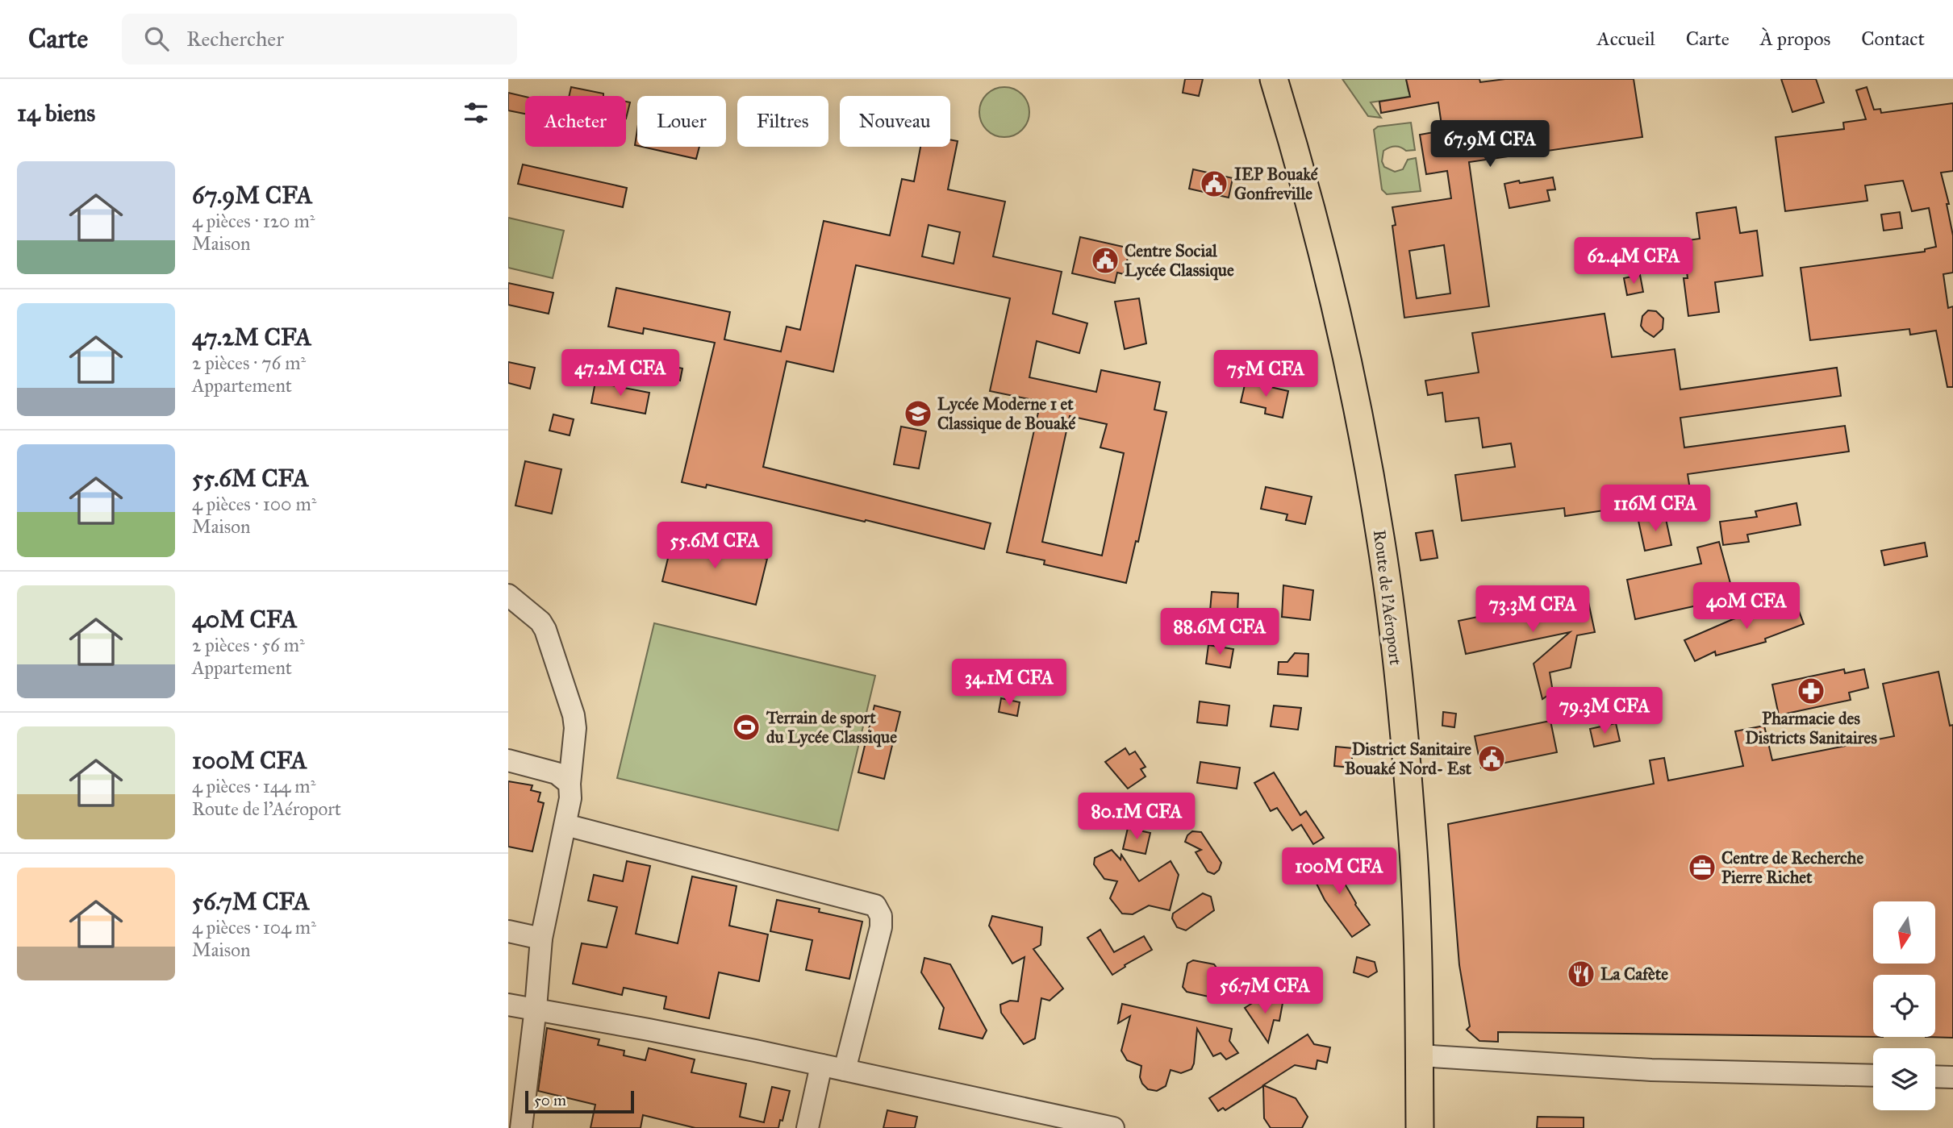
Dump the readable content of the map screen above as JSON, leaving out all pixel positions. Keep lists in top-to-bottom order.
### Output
{
  "streets": {
    "main road": ["Route de l'Aéroport"]
  },
  "places": {
    "public building": ["IEP Bouaké Gonfreville", "Centre Social Lycée Classique", "District Sanitaire Bouaké Nord- Est"],
    "school or university": ["Lycée Moderne 1 et Classique de Bouaké"],
    "pharmacy": ["Pharmacie des Districts Sanitaires"],
    "sports": ["Terrain de sport du Lycée Classique"],
    "office": ["Centre de Recherche Pierre Richet"],
    "restaurant": ["La Cafète"]
  },
  "scale_bar": "50 m",
  "north": "bottom",
  "page": {
    "header": "Carte",
    "search": "Rechercher",
    "nav": [
      "Accueil",
      "Carte",
      "À propos",
      "Contact"
    ],
    "heading": "14 biens",
    "chip": [
      "Acheter",
      "Louer",
      "Filtres",
      "Nouveau"
    ],
    "price": [
      "67.9M CFA",
      "62.4M CFA",
      "47.2M CFA",
      "75M CFA",
      "116M CFA",
      "55.6M CFA",
      "40M CFA",
      "73.3M CFA",
      "88.6M CFA",
      "34.1M CFA",
      "79.3M CFA",
      "80.1M CFA",
      "100M CFA",
      "56.7M CFA"
    ],
    "list": [
      {
        "name": "67.9M CFA",
        "note": "4 pièces · 120 m² · Maison"
      },
      {
        "name": "47.2M CFA",
        "note": "2 pièces · 76 m² · Appartement"
      },
      {
        "name": "55.6M CFA",
        "note": "4 pièces · 100 m² · Maison"
      },
      {
        "name": "40M CFA",
        "note": "2 pièces · 56 m² · Appartement"
      },
      {
        "name": "100M CFA",
        "note": "4 pièces · 144 m² · Route de l'Aéroport"
      },
      {
        "name": "56.7M CFA",
        "note": "4 pièces · 104 m² · Maison"
      }
    ],
    "scale": "50 m"
  }
}
